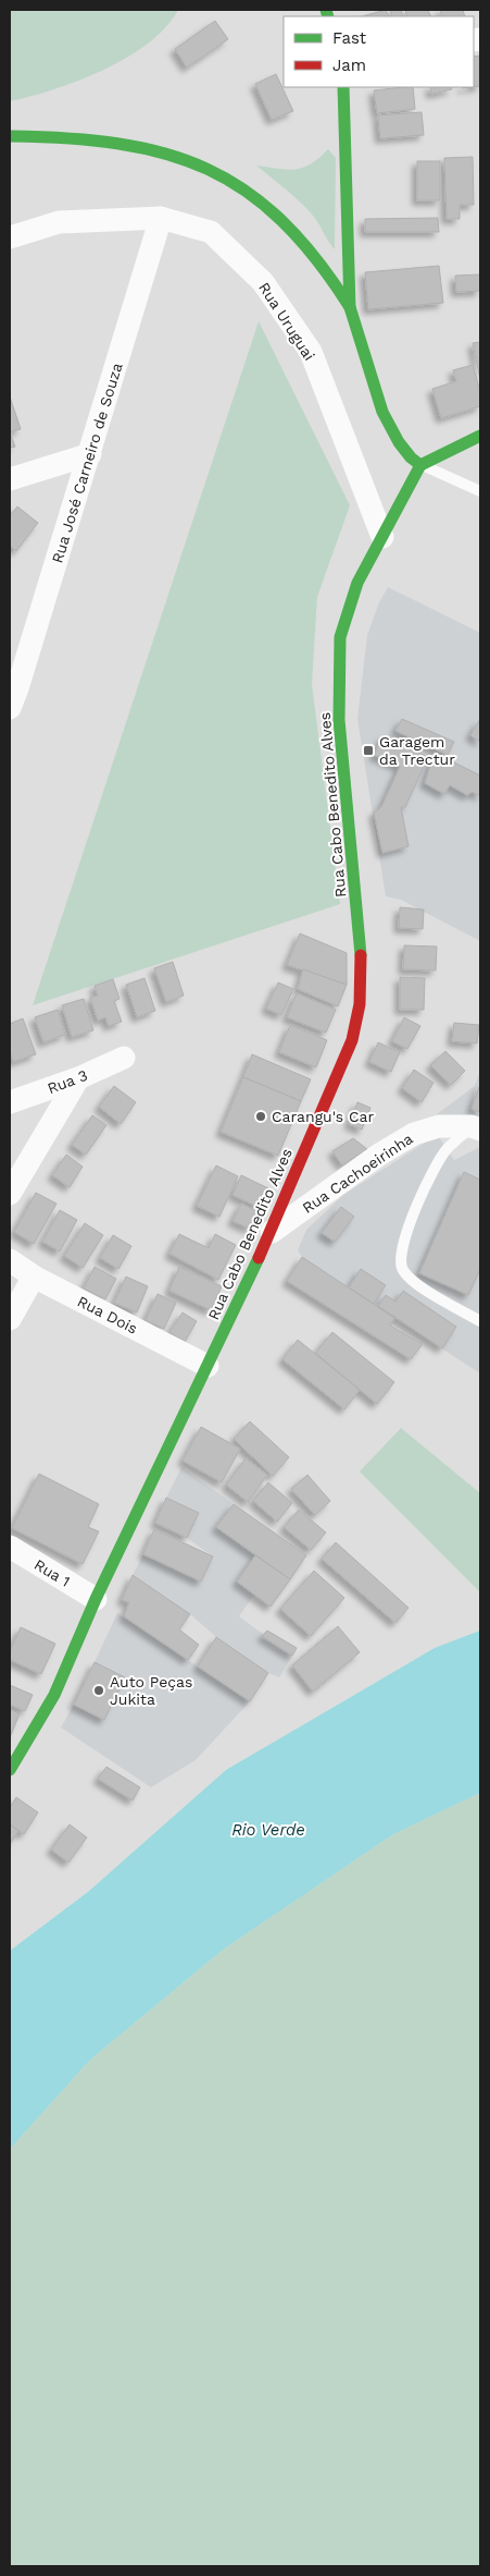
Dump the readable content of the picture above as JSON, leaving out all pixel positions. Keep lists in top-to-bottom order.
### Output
{
  "streets": {
    "main road": ["Rua Cabo Benedito Alves"],
    "street": [
      "Rua Uruguai",
      "Rua José Carneiro de Souza",
      "Rua 3",
      "Rua Cachoeirinha",
      "Rua Dois",
      "Rua 1"
    ]
  },
  "crossings": [
    ["Rua Uruguai", "Rua José Carneiro de Souza"],
    ["Rua Uruguai", "Rua Cabo Benedito Alves"],
    ["Rua Cabo Benedito Alves", "Rua Cachoeirinha"],
    ["Rua Cabo Benedito Alves", "Rua Dois"],
    ["Rua Cabo Benedito Alves", "Rua 1"]
  ],
  "water": ["Rio Verde"],
  "places": {
    "transit": ["Garagem da Trectur"],
    "other": ["Carangu's Car", "Auto Peças Jukita"]
  },
  "legend": ["Fast", "Jam"]
}
